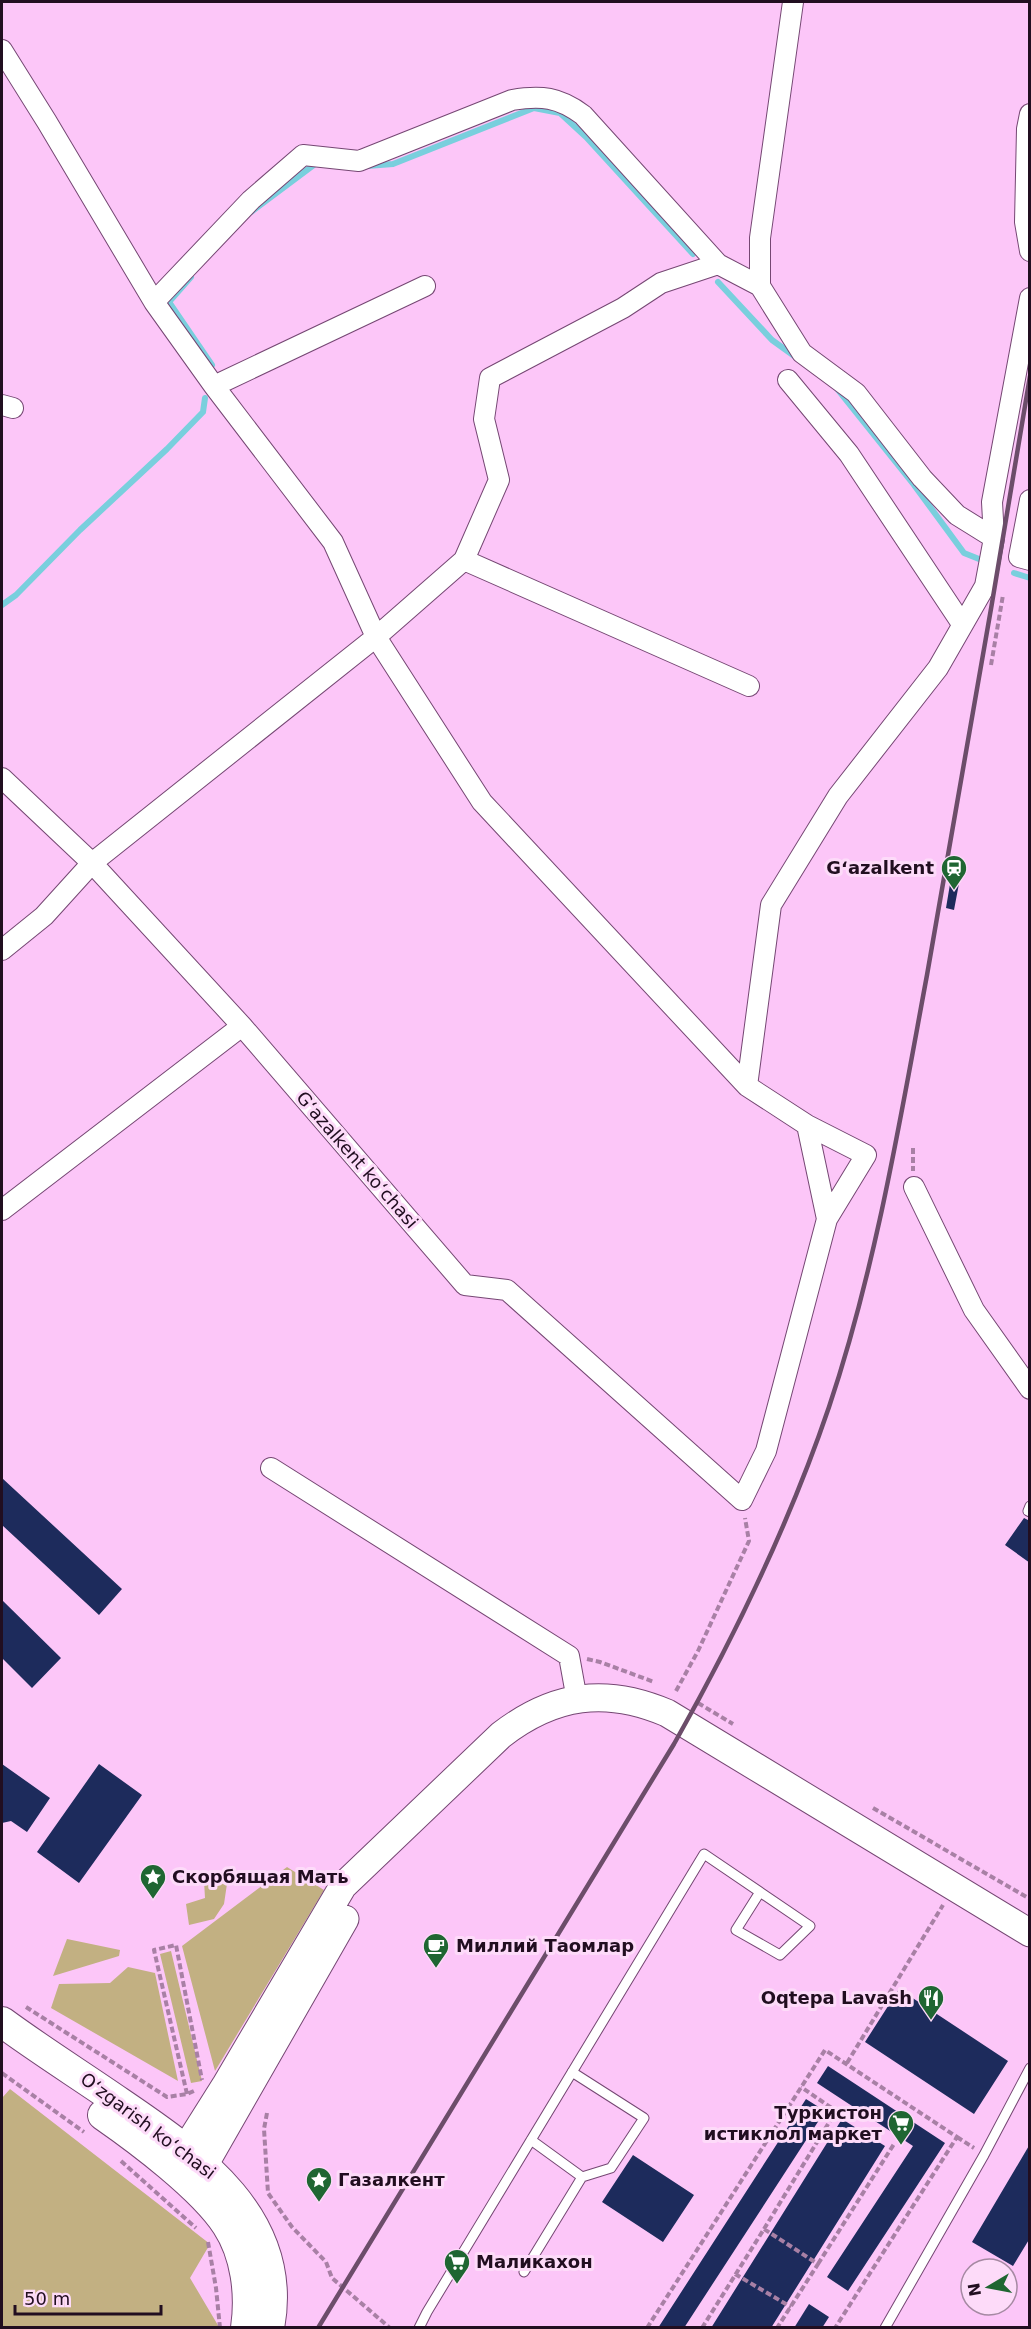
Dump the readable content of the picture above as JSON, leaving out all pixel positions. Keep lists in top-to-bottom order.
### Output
{
  "streets": {
    "main road": ["Oʻzgarish koʻchasi"],
    "street": ["Gʻazalkent koʻchasi"]
  },
  "places": {
    "station": ["Gʻazalkent"],
    "place": ["Скорбящая Мать", "Газалкент"],
    "cafe": ["Миллий Таомлар"],
    "restaurant": ["Oqtepa Lavash"],
    "supermarket": ["Туркистон истиклол маркет", "Маликахон"]
  },
  "scale_bar": "50 m",
  "north": "left"
}
